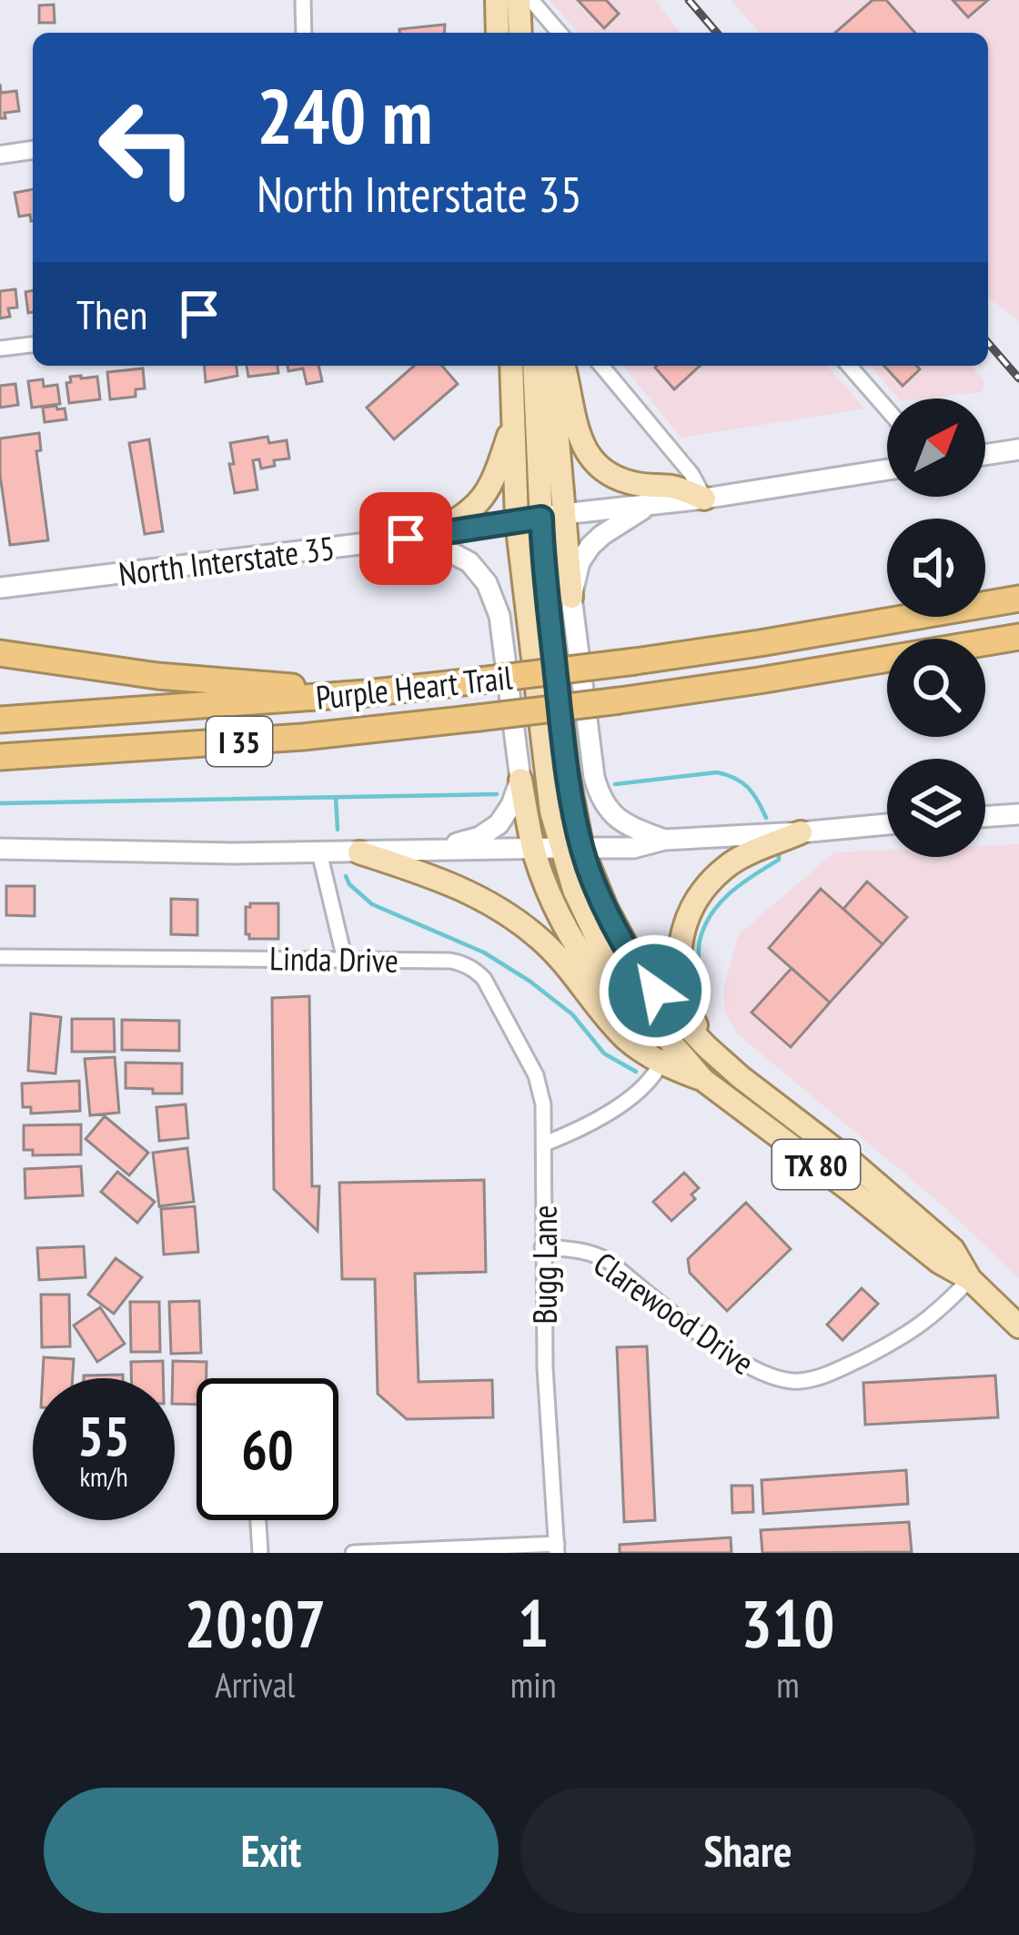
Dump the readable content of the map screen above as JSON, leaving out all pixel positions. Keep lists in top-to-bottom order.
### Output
{
  "streets": {
    "highway": ["Purple Heart Trail", "I 35"],
    "main road": ["North Interstate 35", "TX 80"],
    "street": ["Linda Drive", "Bugg Lane", "Clarewood Drive"]
  },
  "crossings": [
    ["North Interstate 35", "TX 80"],
    ["Linda Drive", "Bugg Lane"],
    ["TX 80", "Clarewood Drive"],
    ["Bugg Lane", "Clarewood Drive"]
  ],
  "north": "top right",
  "page": {
    "turn": ["240 m", "North Interstate 35"],
    "then": "Then",
    "speed": "55 km/h",
    "limit": "60",
    "eta": [
      "20:07",
      "Arrival",
      "1",
      "min",
      "310",
      "m"
    ],
    "buttons": ["Exit", "Share"]
  }
}
